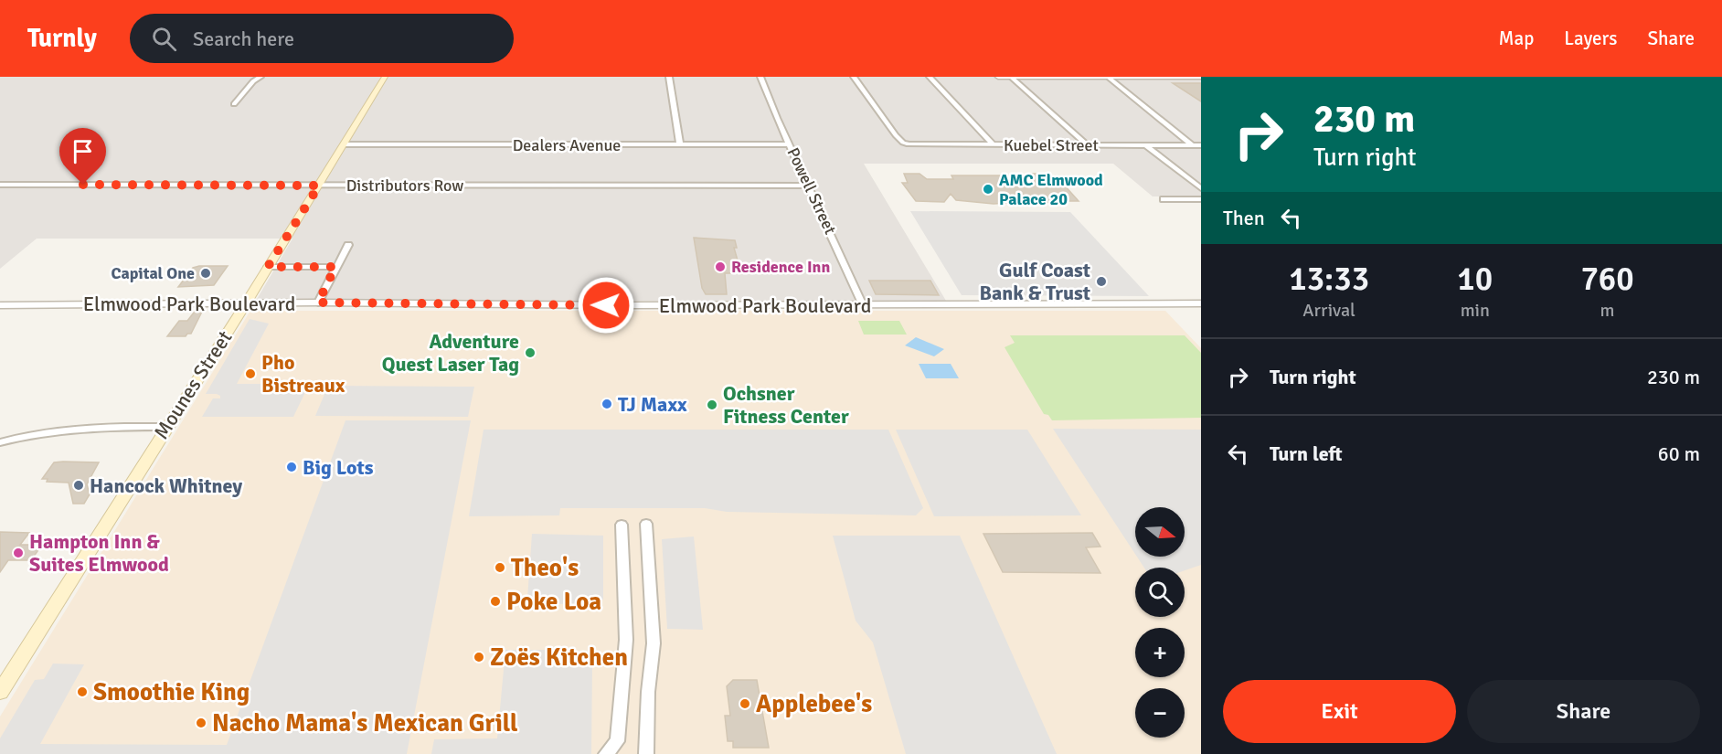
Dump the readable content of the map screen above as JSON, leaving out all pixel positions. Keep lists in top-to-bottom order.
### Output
{
  "streets": {
    "main road": ["Mounes Street"],
    "street": [
      "Dealers Avenue",
      "Kuebel Street",
      "Distributors Row",
      "Powell Street",
      "Elmwood Park Boulevard"
    ]
  },
  "crossings": [
    ["Dealers Avenue", "Powell Street"],
    ["Dealers Avenue", "Mounes Street"],
    ["Distributors Row", "Powell Street"],
    ["Distributors Row", "Mounes Street"],
    ["Powell Street", "Elmwood Park Boulevard"],
    ["Elmwood Park Boulevard", "Mounes Street"]
  ],
  "places": [
    "AMC Elmwood Palace 20",
    "Residence Inn",
    "Capital One",
    "Gulf Coast Bank & Trust",
    "Adventure Quest Laser Tag",
    "Pho Bistreaux",
    "TJ Maxx",
    "Ochsner Fitness Center",
    "Big Lots",
    "Hancock Whitney",
    "Hampton Inn & Suites Elmwood",
    "Theo's",
    "Poke Loa",
    "Zoës Kitchen",
    "Smoothie King",
    "Applebee's",
    "Nacho Mama's Mexican Grill"
  ],
  "north": "right",
  "page": {
    "header": "Turnly",
    "search": "Search here",
    "nav": ["Map", "Layers", "Share"],
    "turn": ["230 m", "Turn right"],
    "then": "Then",
    "eta": [
      "13:33",
      "Arrival",
      "10",
      "min",
      "760",
      "m"
    ],
    "list": [
      {
        "name": "Turn right",
        "value": "230 m"
      },
      {
        "name": "Turn left",
        "value": "60 m"
      }
    ],
    "map_buttons": ["+", "−"],
    "buttons": ["Exit", "Share"]
  }
}
